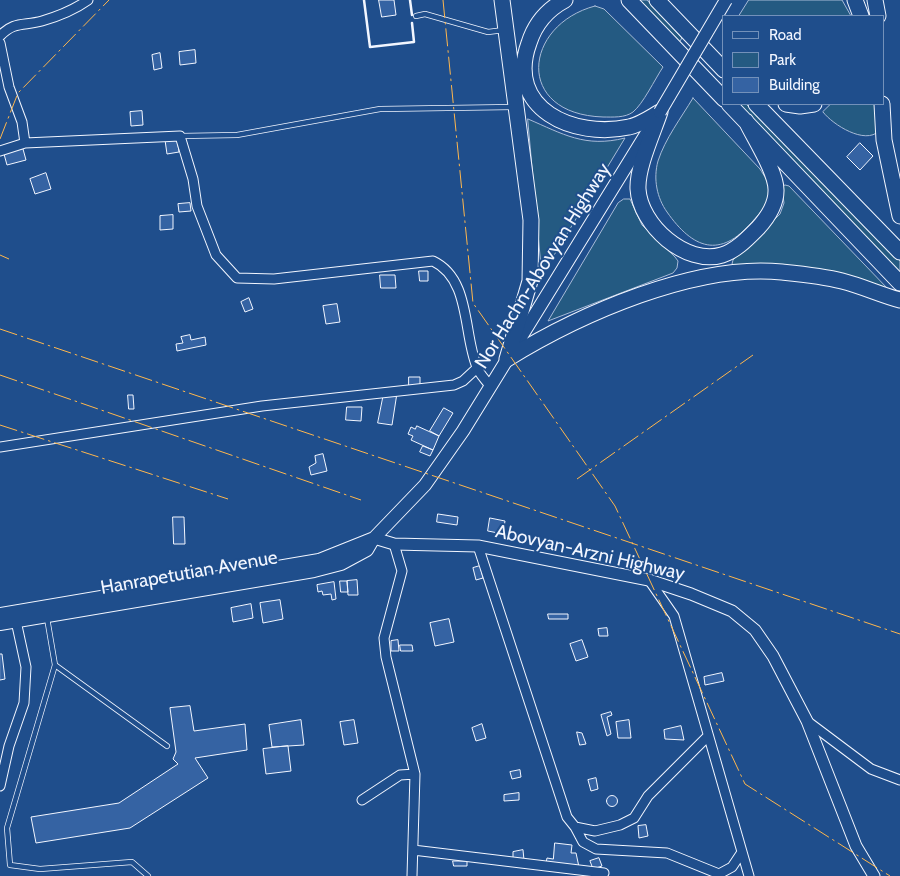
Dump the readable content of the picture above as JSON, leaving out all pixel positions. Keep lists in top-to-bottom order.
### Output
{
  "streets": {
    "main road": ["Nor Hachn-Abovyan Highway", "Abovyan-Arzni Highway", "Hanrapetutian Avenue"]
  },
  "crossings": [
    ["Nor Hachn-Abovyan Highway", "Abovyan-Arzni Highway"],
    ["Nor Hachn-Abovyan Highway", "Hanrapetutian Avenue"],
    ["Abovyan-Arzni Highway", "Hanrapetutian Avenue"]
  ],
  "legend": ["Road", "Park", "Building"]
}
